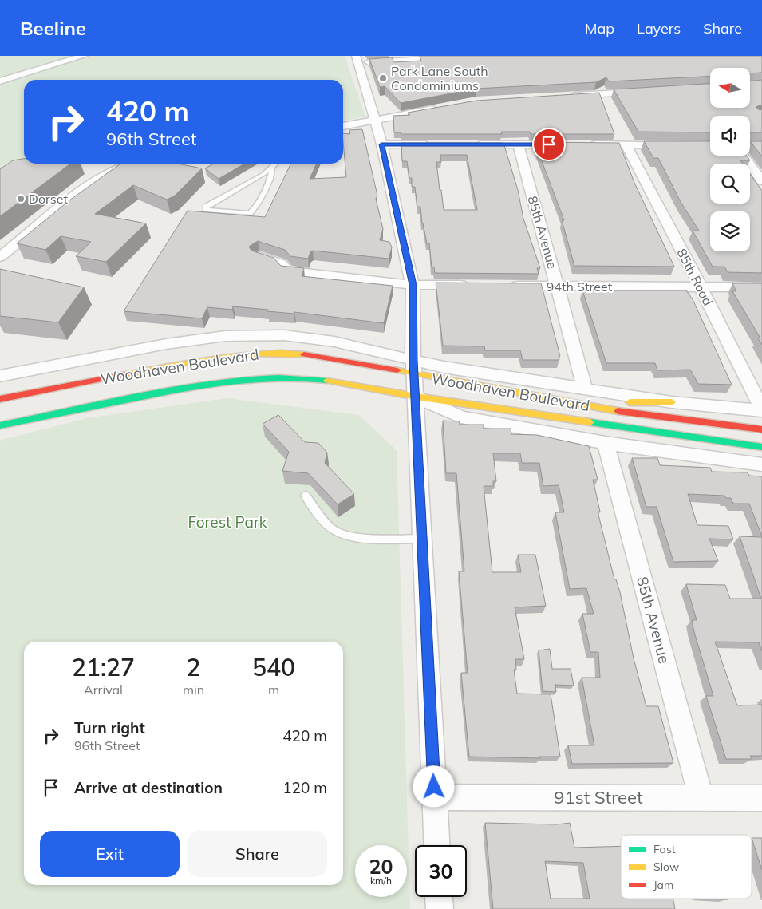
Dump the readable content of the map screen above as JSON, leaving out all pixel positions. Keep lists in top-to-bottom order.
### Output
{
  "streets": {
    "main road": ["Woodhaven Boulevard"],
    "street": [
      "85th Avenue",
      "85th Road",
      "94th Street",
      "91st Street"
    ]
  },
  "crossings": [
    ["85th Avenue", "94th Street"],
    ["85th Avenue", "Woodhaven Boulevard"],
    ["85th Avenue", "91st Street"],
    ["85th Road", "94th Street"],
    ["85th Road", "Woodhaven Boulevard"]
  ],
  "parks": ["Forest Park"],
  "places": ["Park Lane South Condominiums", "Dorset"],
  "legend": ["Fast", "Slow", "Jam"],
  "north": "left",
  "page": {
    "header": "Beeline",
    "nav": ["Map", "Layers", "Share"],
    "turn": ["420 m", "96th Street"],
    "eta": [
      "21:27",
      "Arrival",
      "2",
      "min",
      "540",
      "m"
    ],
    "list": [
      {
        "name": "Turn right",
        "note": "96th Street",
        "value": "420 m"
      },
      {
        "name": "Arrive at destination",
        "value": "120 m"
      }
    ],
    "buttons": ["Exit", "Share"],
    "speed": "20 km/h",
    "limit": "30"
  }
}
